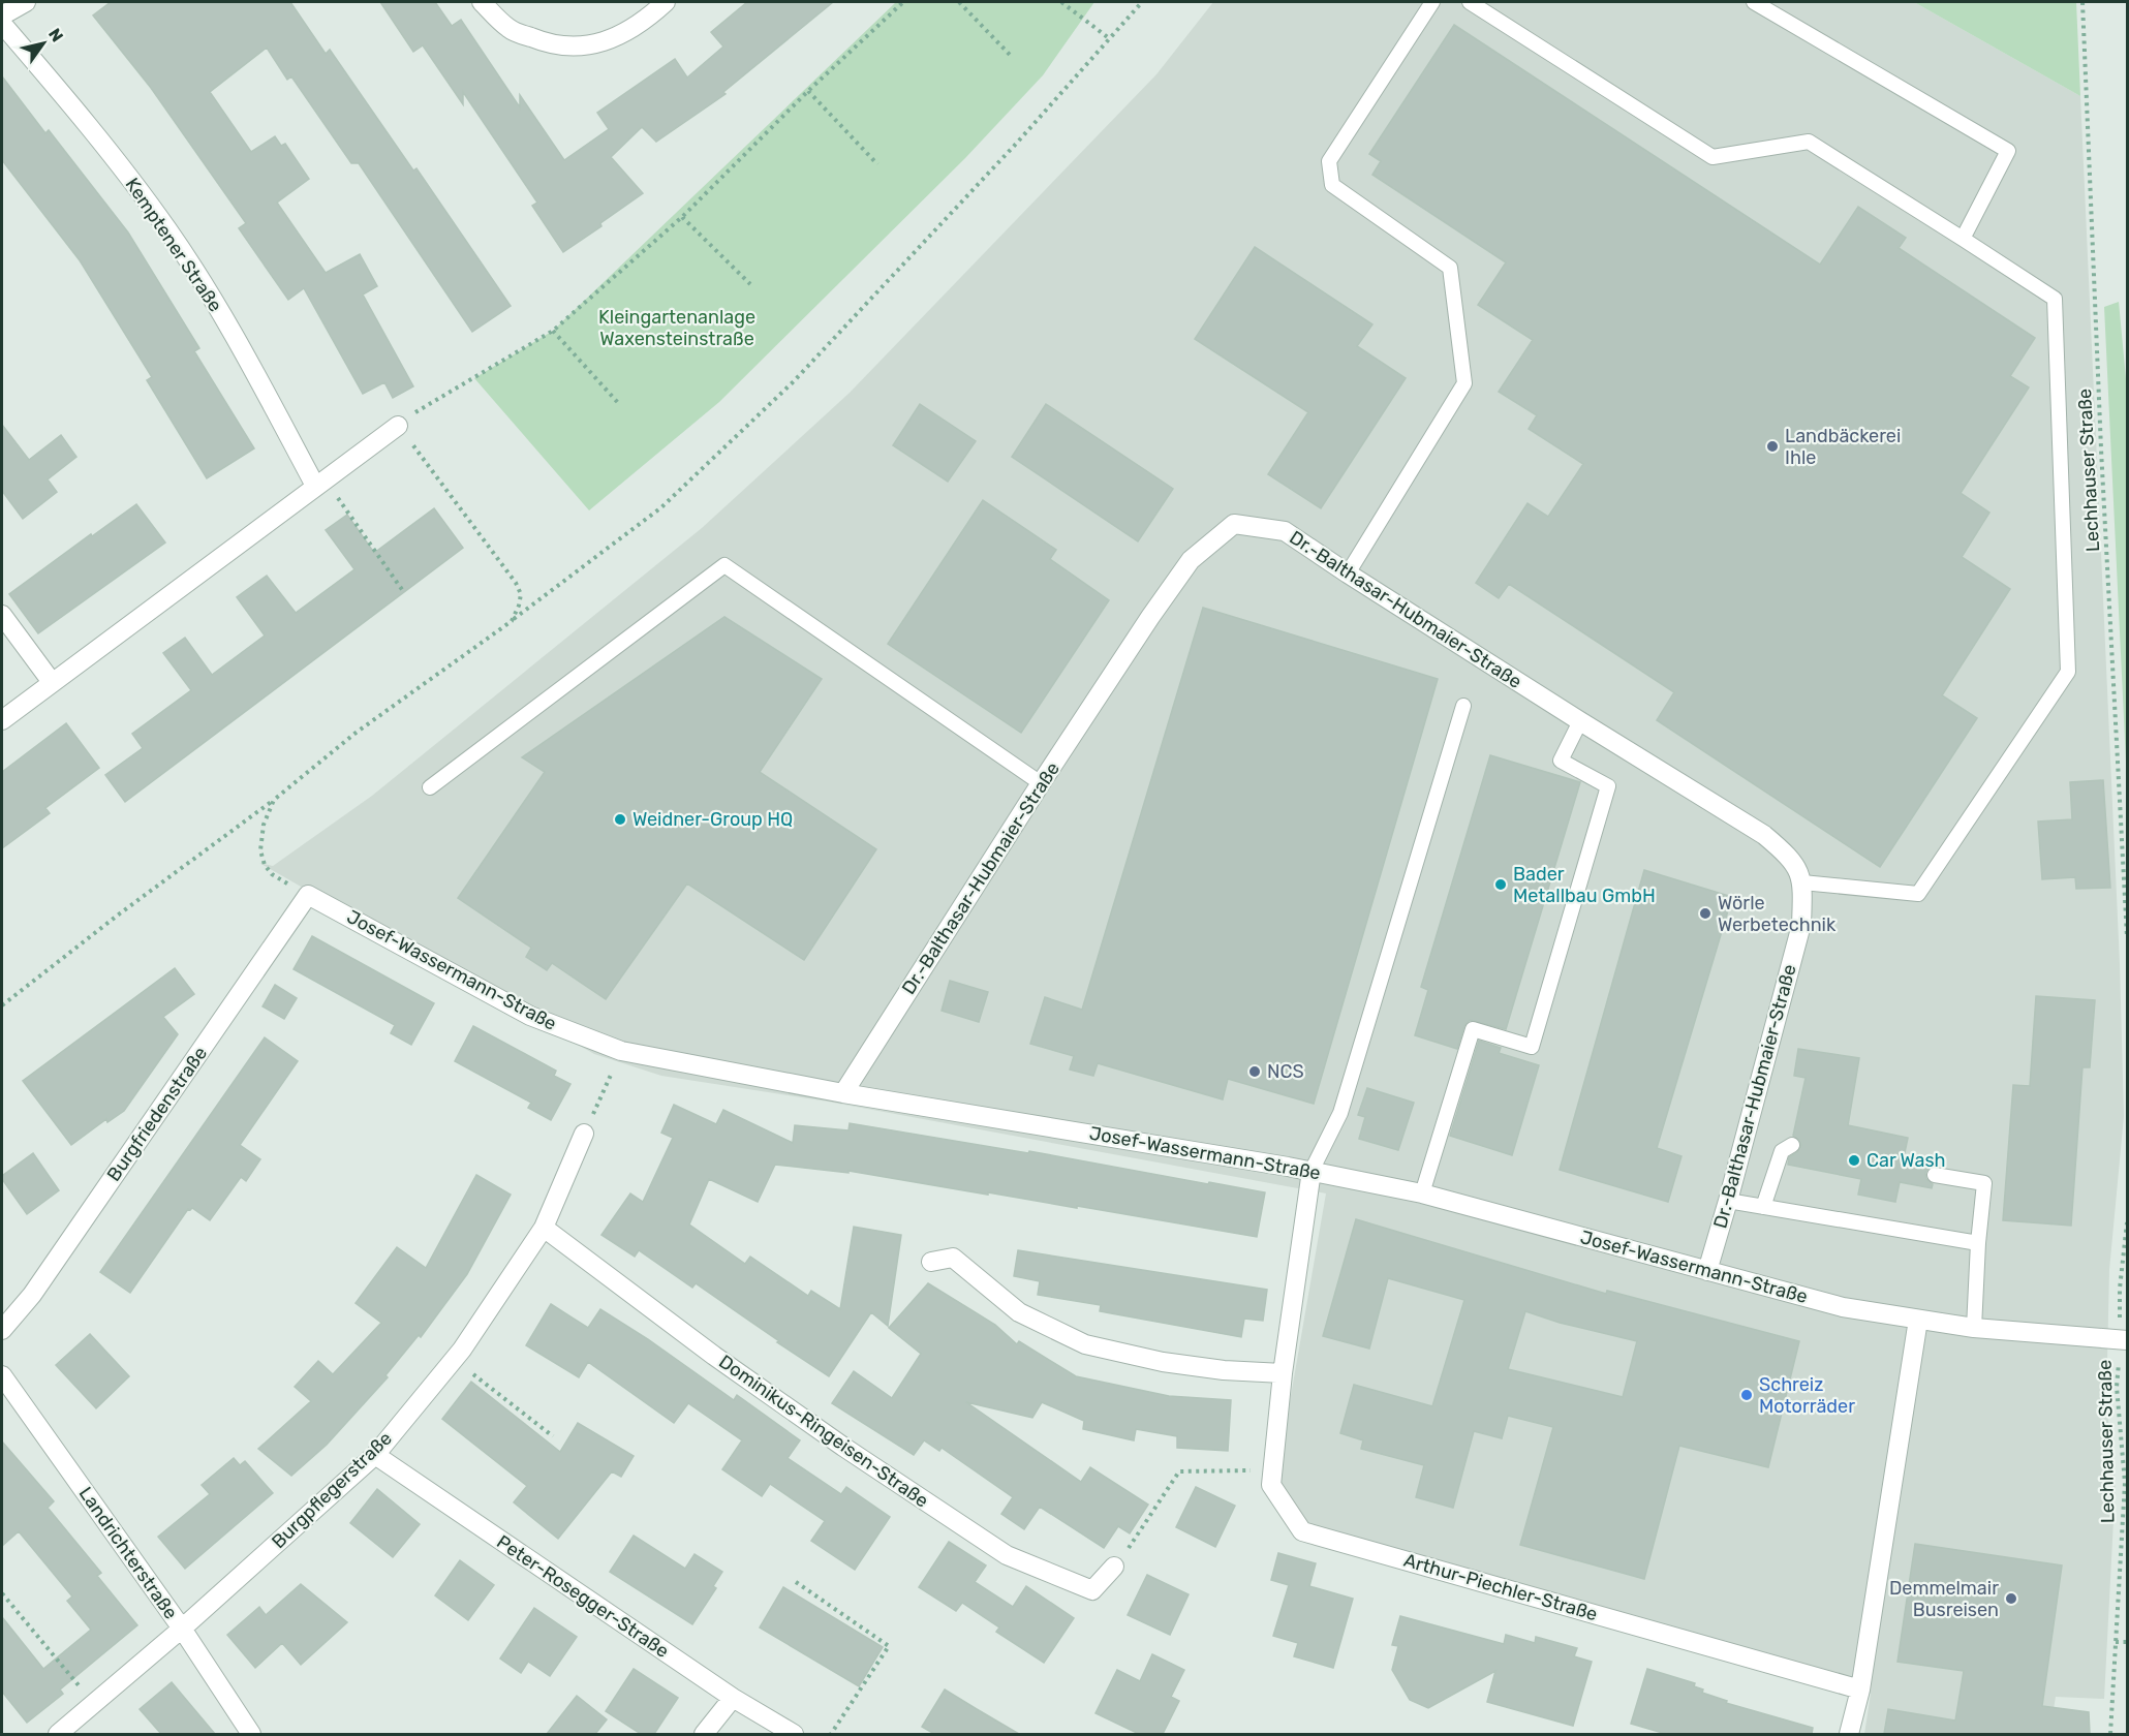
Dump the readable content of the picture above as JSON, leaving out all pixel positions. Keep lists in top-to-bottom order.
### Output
{
  "streets": {
    "street": [
      "Kemptener Straße",
      "Dr.-Balthasar-Hubmaier-Straße",
      "Josef-Wassermann-Straße",
      "Burgfriedenstraße",
      "Dominikus-Ringeisen-Straße",
      "Burgpflegerstraße",
      "Landrichterstraße",
      "Arthur-Piechler-Straße",
      "Peter-Rosegger-Straße"
    ],
    "path": ["Lechhauser Straße"]
  },
  "crossings": [
    ["Lechhauser Straße", "Josef-Wassermann-Straße"],
    ["Dr.-Balthasar-Hubmaier-Straße", "Josef-Wassermann-Straße"],
    ["Josef-Wassermann-Straße", "Burgfriedenstraße"],
    ["Josef-Wassermann-Straße", "Arthur-Piechler-Straße"],
    ["Dominikus-Ringeisen-Straße", "Burgpflegerstraße"],
    ["Burgpflegerstraße", "Landrichterstraße"],
    ["Burgpflegerstraße", "Peter-Rosegger-Straße"]
  ],
  "parks": ["Kleingartenanlage Waxensteinstraße"],
  "places": [
    "Landbäckerei Ihle",
    "Weidner-Group HQ",
    "Bader Metallbau GmbH",
    "Wörle Werbetechnik",
    "NCS",
    "Car Wash",
    "Schreiz Motorräder",
    "Demmelmair Busreisen"
  ],
  "north": "top right"
}
